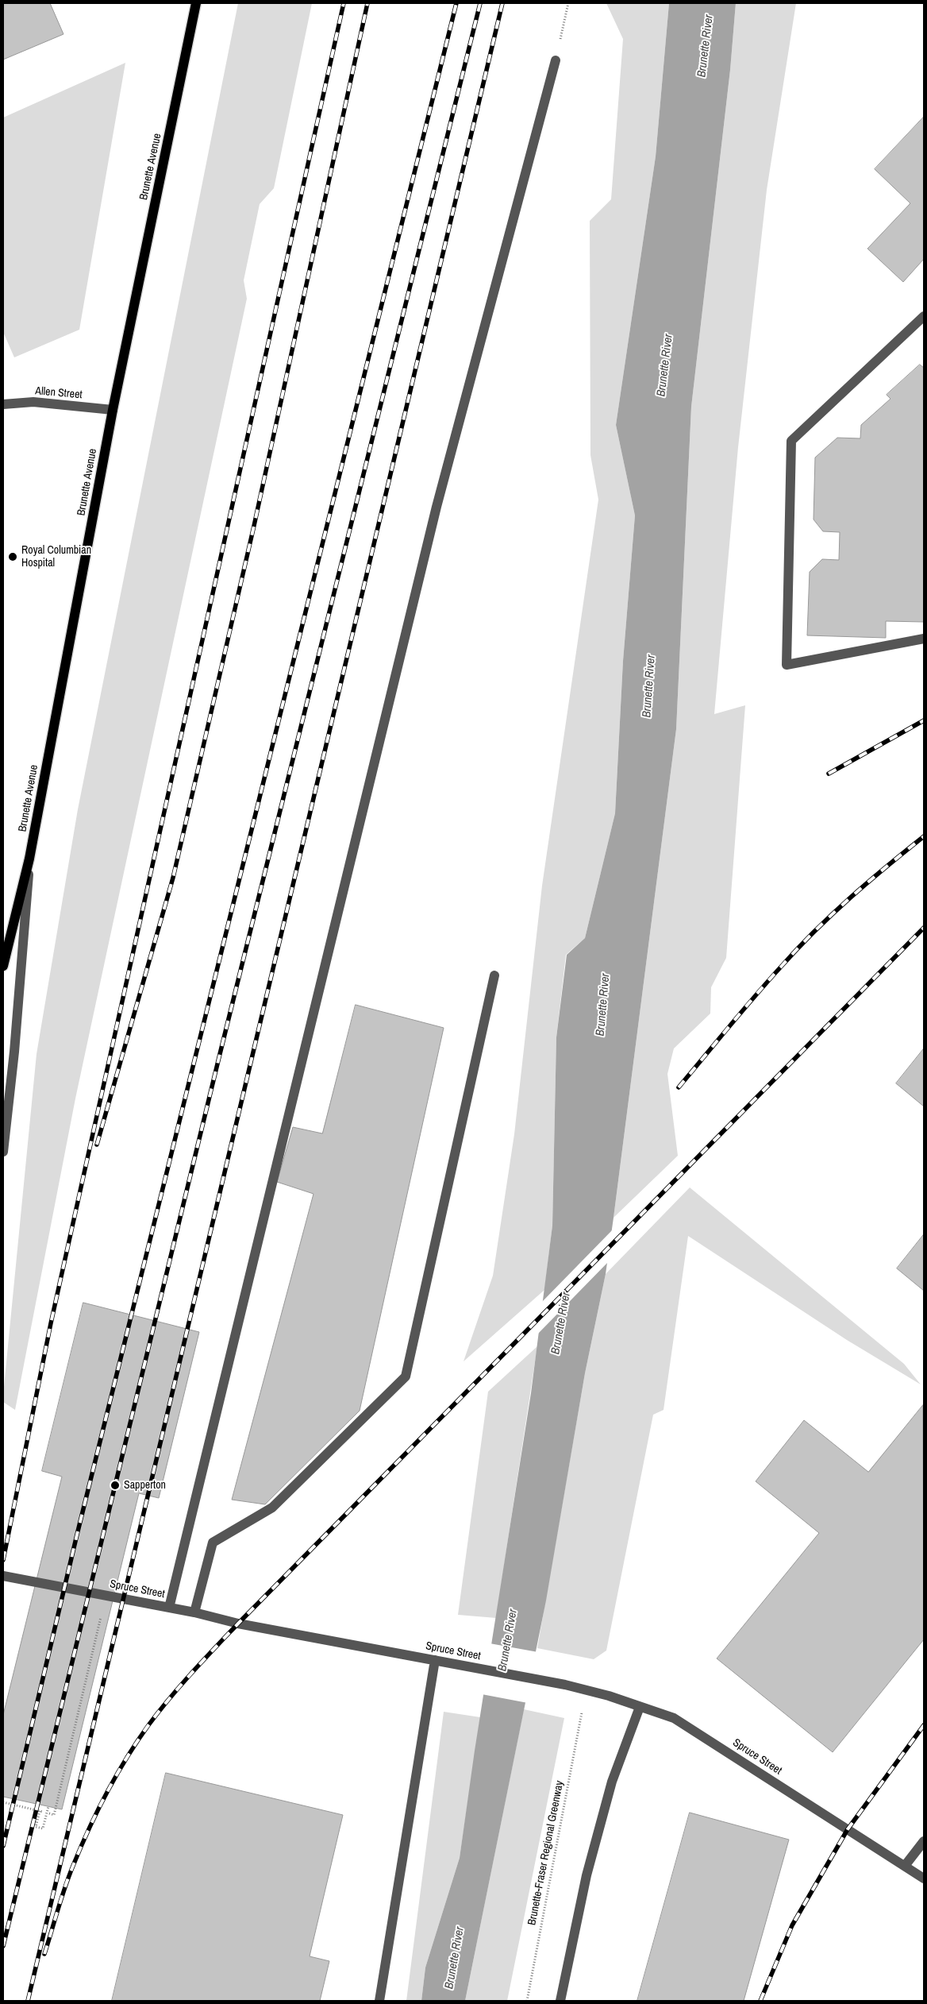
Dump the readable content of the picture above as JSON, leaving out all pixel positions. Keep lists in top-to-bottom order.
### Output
{
  "streets": {
    "main road": ["Brunette Avenue"],
    "street": ["Allen Street", "Spruce Street"],
    "path": ["Brunette-Fraser Regional Greenway"]
  },
  "crossings": [
    ["Brunette Avenue", "Allen Street"]
  ],
  "water": ["Brunette River"],
  "places": ["Royal Columbian Hospital", "Sapperton"]
}
